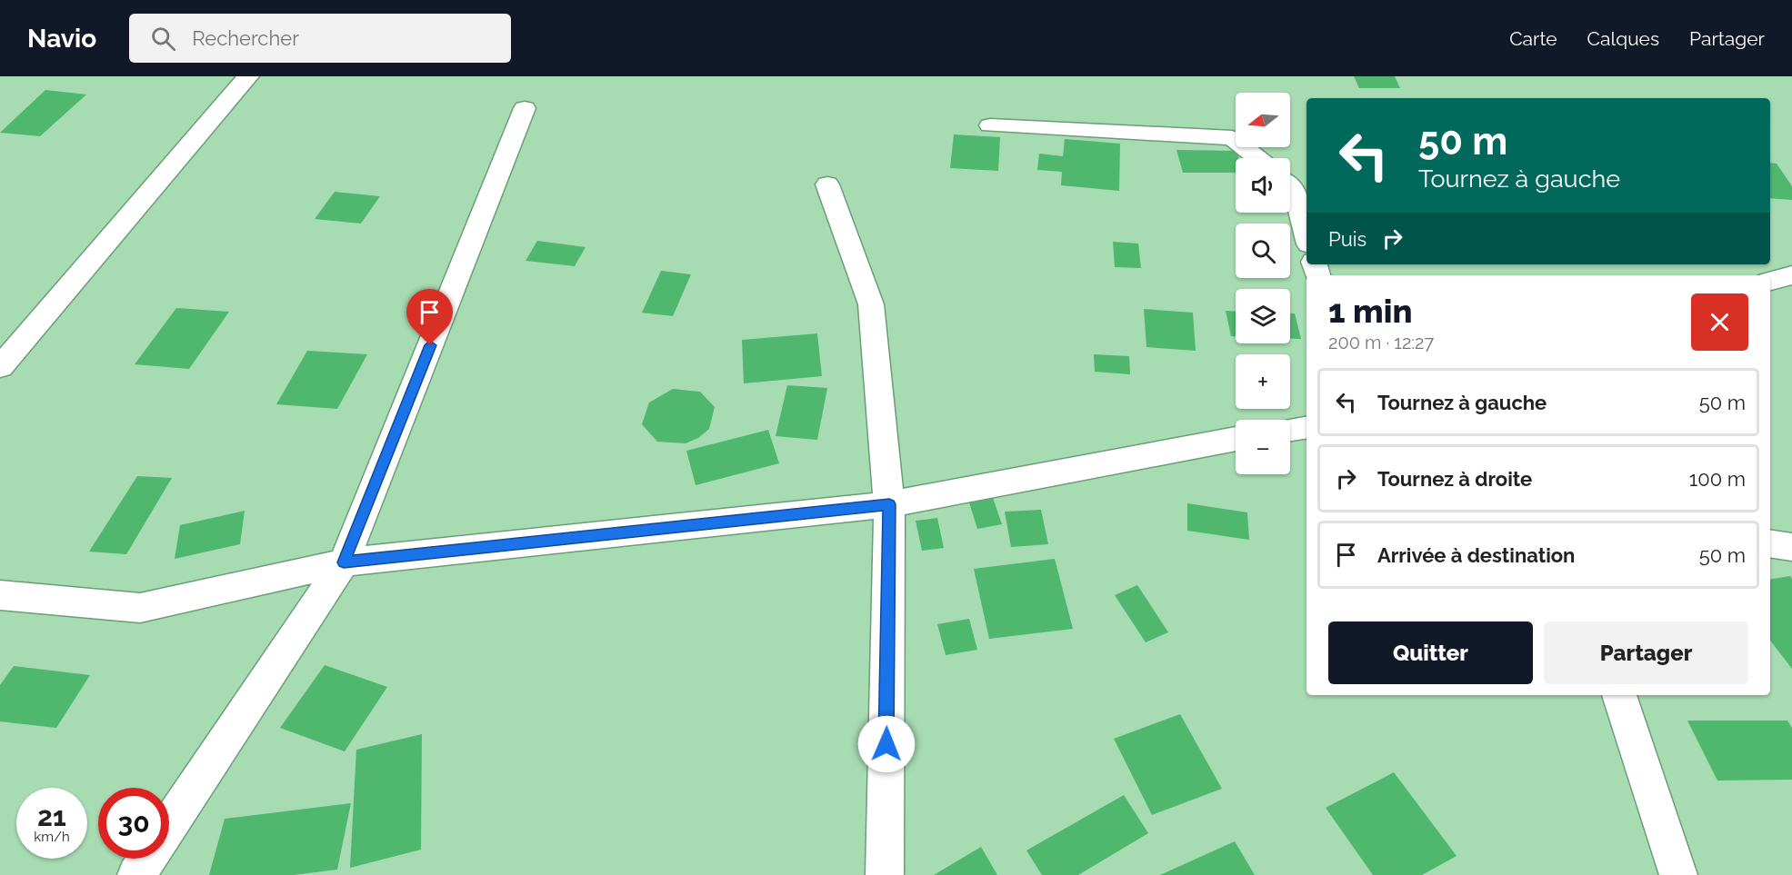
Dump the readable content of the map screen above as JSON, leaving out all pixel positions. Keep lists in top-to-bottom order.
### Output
{
  "north": "left",
  "page": {
    "header": "Navio",
    "search": "Rechercher",
    "nav": ["Carte", "Calques", "Partager"],
    "map_buttons": ["+", "−"],
    "turn": ["50 m", "Tournez à gauche"],
    "then": "Puis",
    "heading": ["1 min", "200 m · 12:27"],
    "list": [
      {
        "name": "Tournez à gauche",
        "value": "50 m"
      },
      {
        "name": "Tournez à droite",
        "value": "100 m"
      },
      {
        "name": "Arrivée à destination",
        "value": "50 m"
      }
    ],
    "buttons": ["Quitter", "Partager"],
    "speed": "21 km/h",
    "limit": "30"
  }
}
